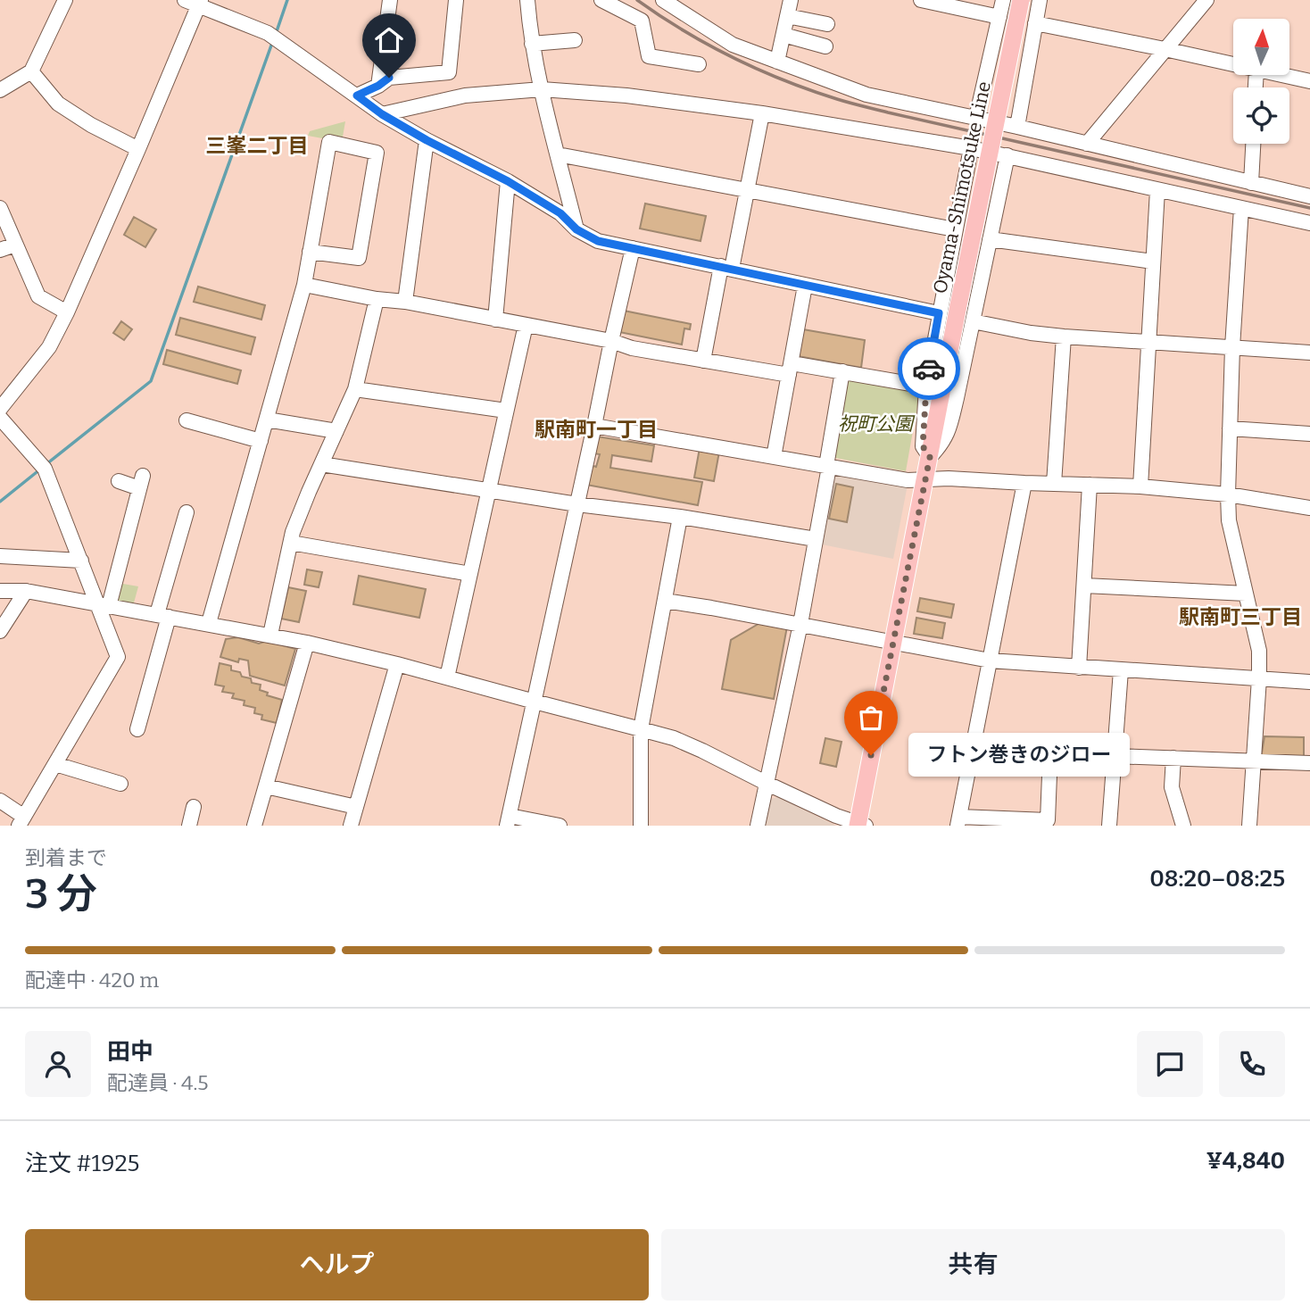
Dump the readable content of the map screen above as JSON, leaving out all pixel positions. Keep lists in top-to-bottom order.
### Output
{
  "streets": {
    "main road": ["Oyama-Shimotsuke Line"]
  },
  "districts": ["三峯二丁目", "駅南町一丁目", "駅南町三丁目"],
  "parks": ["祝町公園"],
  "places": ["フトン巻きのジロー"],
  "north": "top",
  "page": {
    "bubble": "フトン巻きのジロー",
    "heading": ["3 分", "到着まで", "08:20–08:25"],
    "panel": [
      "田中",
      "配達員 · 4.5",
      "注文 #1925",
      "¥4,840"
    ],
    "bar": "配達中 · 420 m",
    "buttons": ["ヘルプ", "共有"]
  }
}
